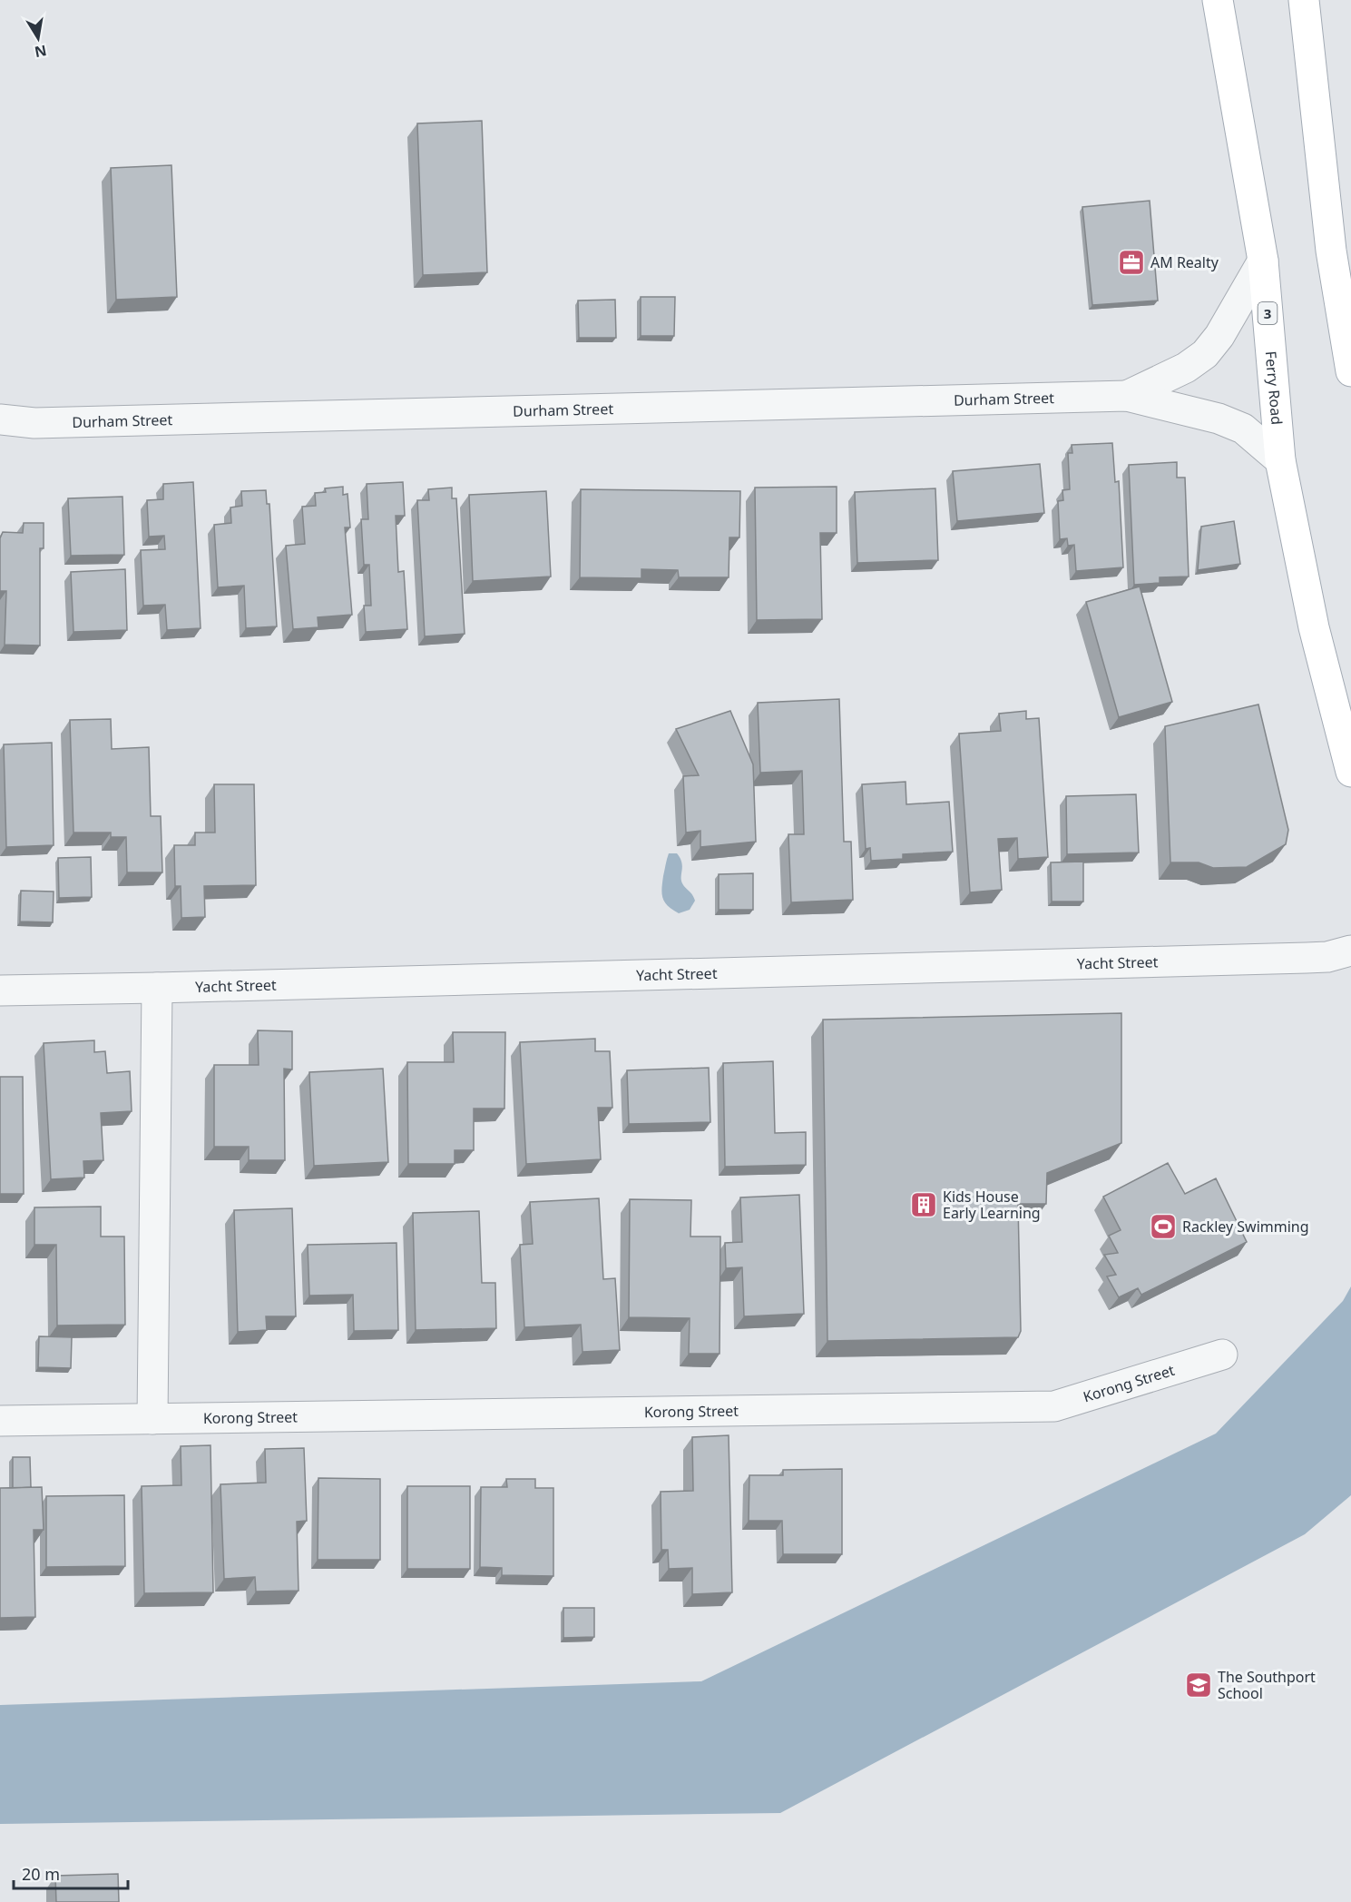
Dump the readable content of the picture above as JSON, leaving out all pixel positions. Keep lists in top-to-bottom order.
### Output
{
  "streets": {
    "main road": ["3", "Ferry Road"],
    "street": ["Durham Street", "Yacht Street", "Korong Street"]
  },
  "crossings": [
    ["Ferry Road", "Durham Street"]
  ],
  "places": {
    "office": ["AM Realty"],
    "building": ["Kids House Early Learning"],
    "sports": ["Rackley Swimming"],
    "school or university": ["The Southport School"]
  },
  "scale_bar": "20 m",
  "north": "bottom"
}
